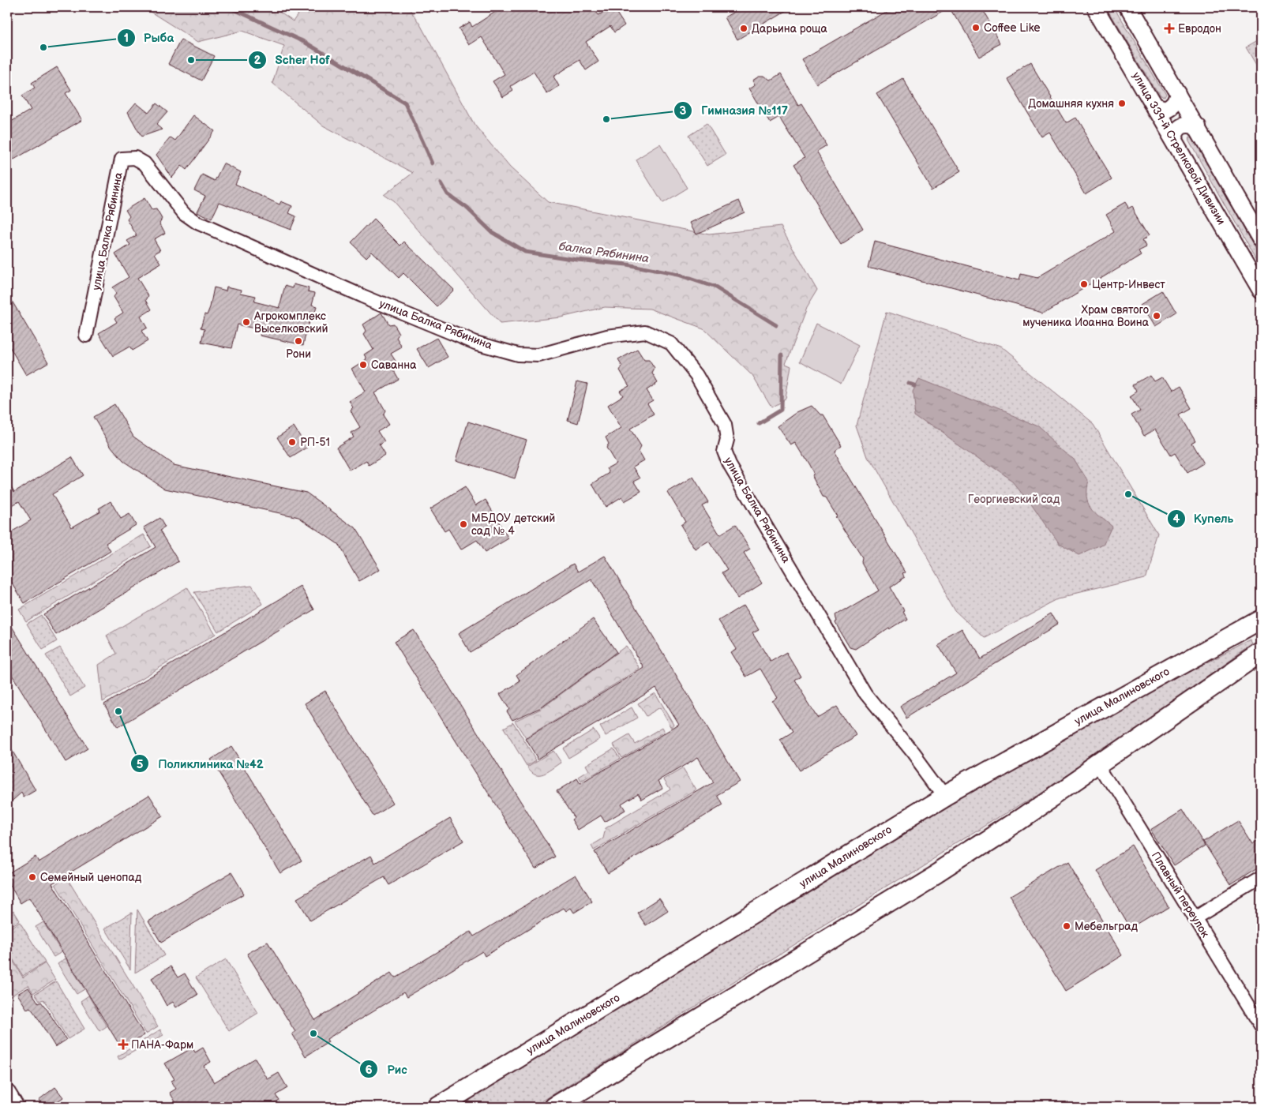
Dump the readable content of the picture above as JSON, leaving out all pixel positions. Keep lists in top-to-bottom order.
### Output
{
  "streets": {
    "highway": ["улица Малиновского"],
    "main road": ["улица 339-й Стрелковой Дивизии"],
    "street": ["улица Балка Рябинина", "Плавный переулок"]
  },
  "crossings": [
    ["улица Балка Рябинина", "улица Малиновского"]
  ],
  "water": ["балка Рябинина"],
  "parks": ["Георгиевский сад"],
  "places": {
    "other": [
      "Coffee Like",
      "Дарьина роща",
      "Рыба",
      "Scher Hof",
      "Домашняя кухня",
      "Гимназия №117",
      "Центр-Инвест",
      "Храм святого мученика Иоанна Воина",
      "Агрокомплекс Выселковский",
      "Рони",
      "Саванна",
      "РП-51",
      "Купель",
      "МБДОУ детский сад № 4",
      "Поликлиника №42",
      "Семейный ценопад",
      "Мебельград",
      "Рис"
    ],
    "health": ["Евродон", "ПАНА-Фарм"]
  }
}
